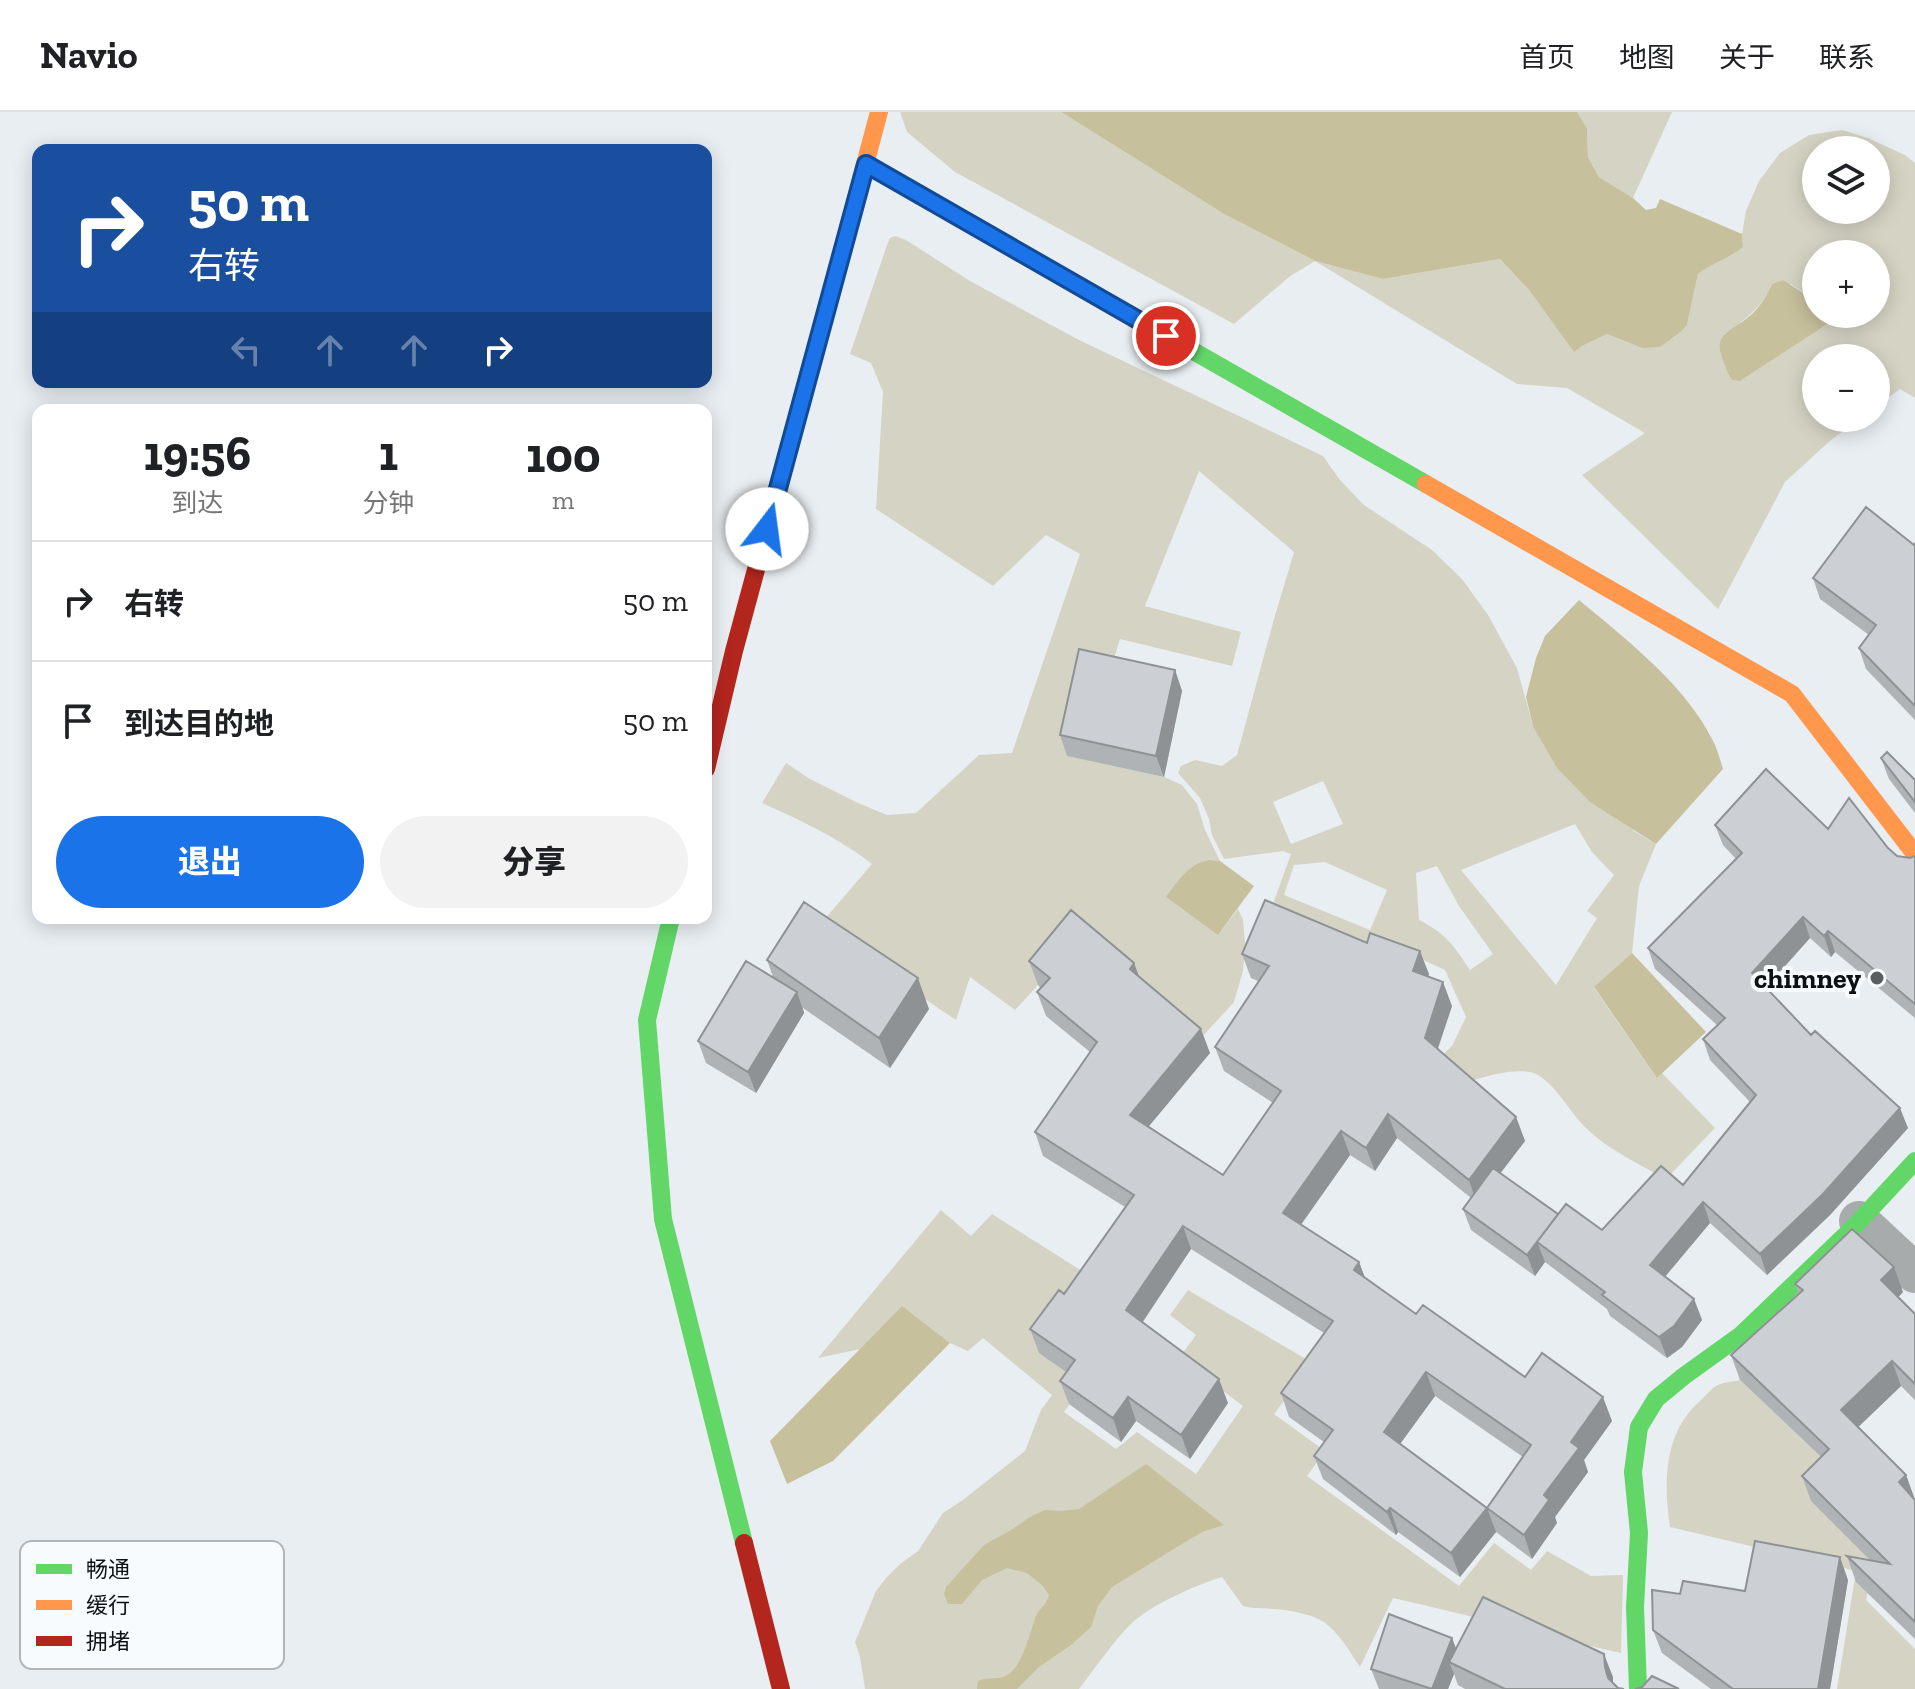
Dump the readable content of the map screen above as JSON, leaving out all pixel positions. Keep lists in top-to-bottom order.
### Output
{
  "places": ["chimney"],
  "legend": ["畅通", "缓行", "拥堵"],
  "page": {
    "header": "Navio",
    "nav": [
      "首页",
      "地图",
      "关于",
      "联系"
    ],
    "map_buttons": ["+", "−"],
    "turn": ["50 m", "右转"],
    "eta": [
      "19:56",
      "到达",
      "1",
      "分钟",
      "100",
      "m"
    ],
    "list": [
      {
        "name": "右转",
        "value": "50 m"
      },
      {
        "name": "到达目的地",
        "value": "50 m"
      }
    ],
    "buttons": ["退出", "分享"]
  }
}
